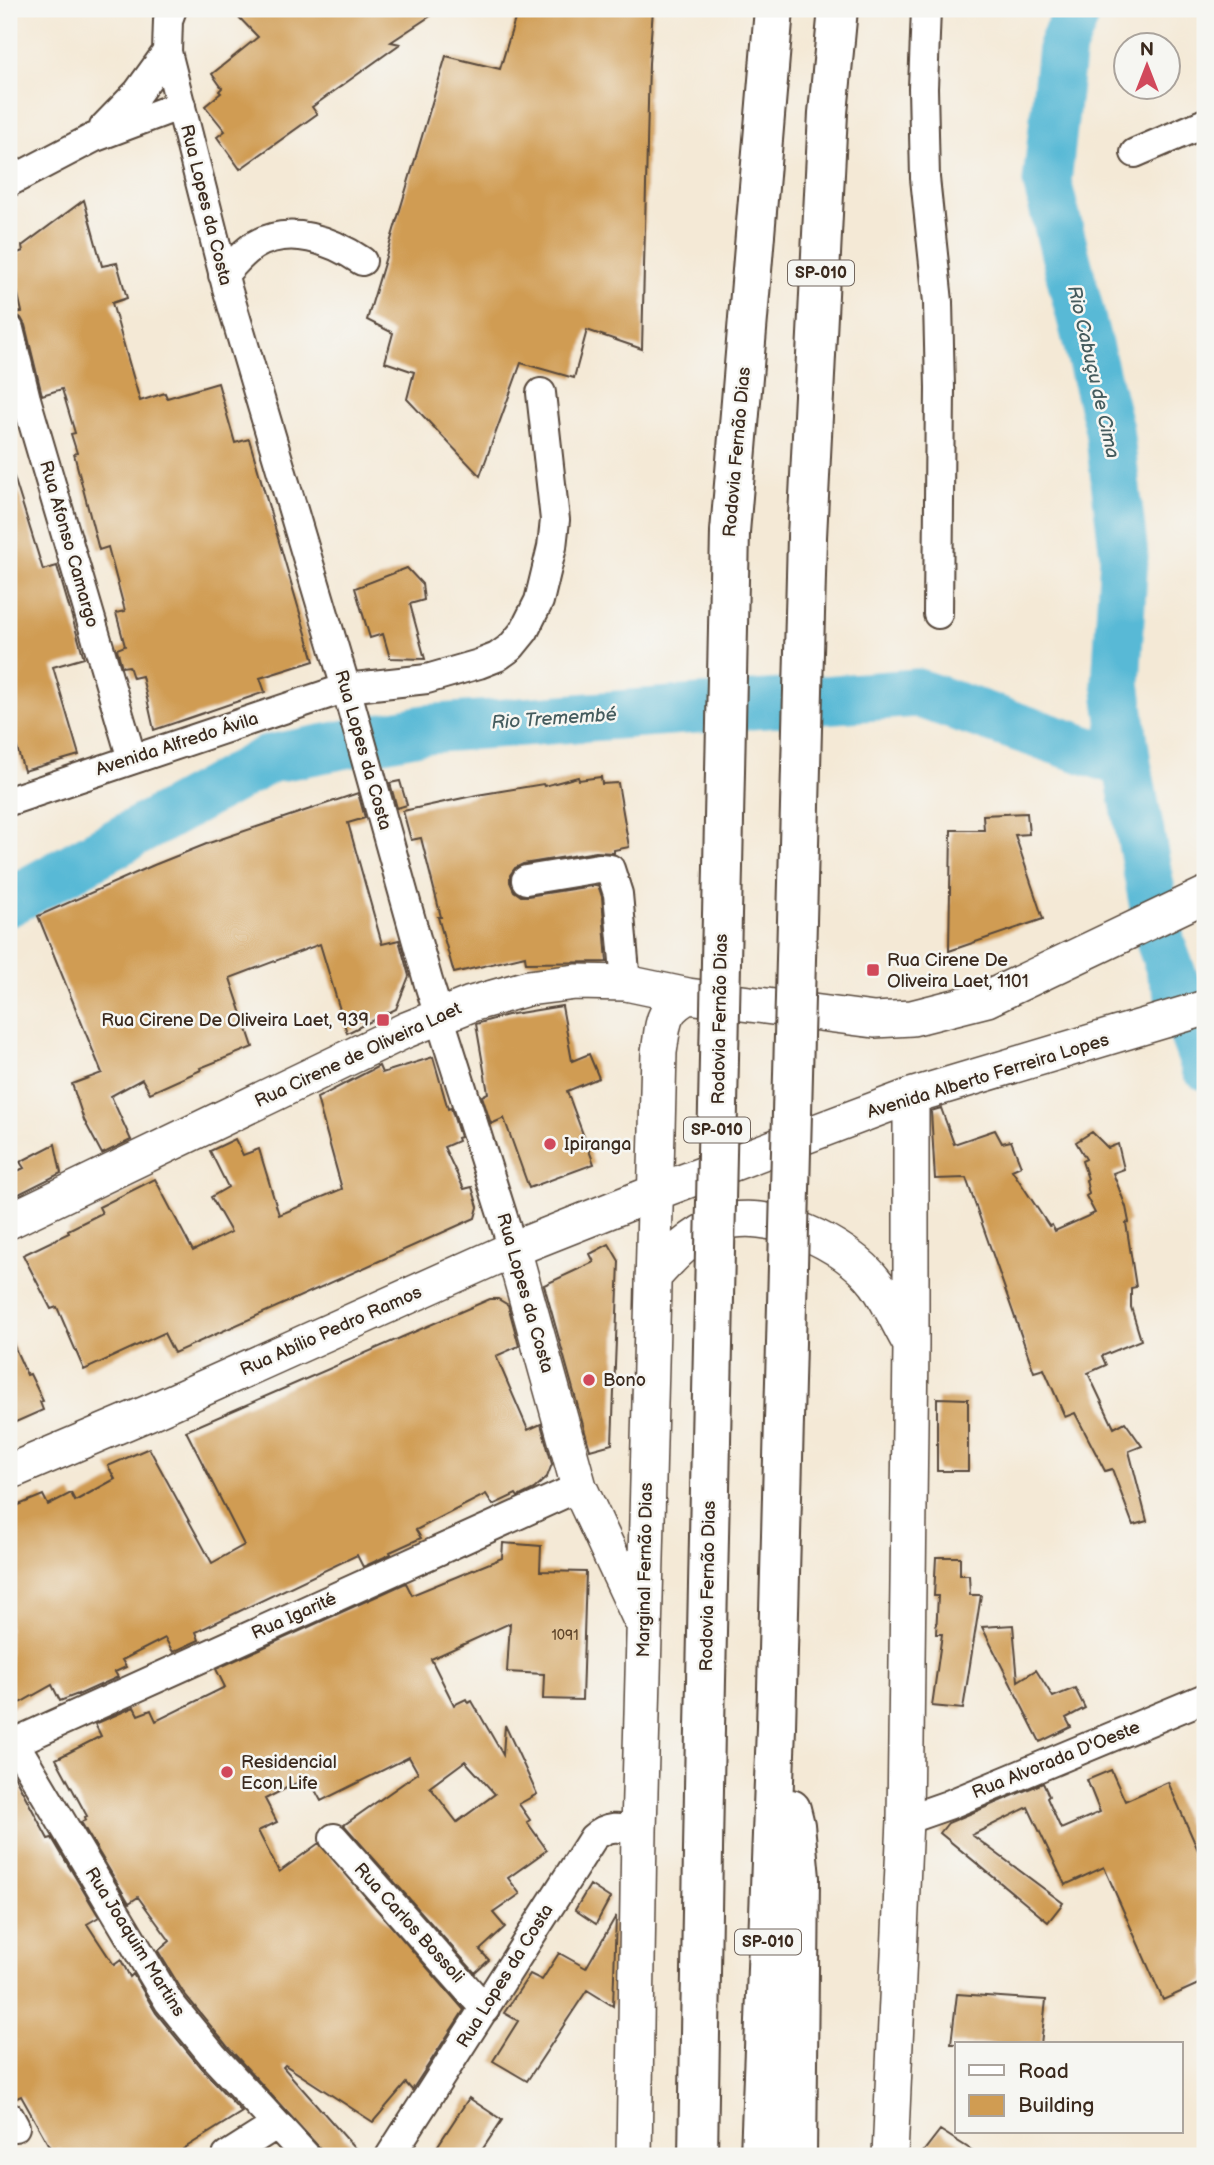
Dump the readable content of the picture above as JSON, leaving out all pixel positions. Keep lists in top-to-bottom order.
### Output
{
  "streets": {
    "highway": ["SP-010", "Rodovia Fernão Dias"],
    "main road": [
      "Rua Lopes da Costa",
      "Rua Cirene de Oliveira Laet",
      "Avenida Alberto Ferreira Lopes",
      "Rua Abílio Pedro Ramos",
      "Marginal Fernão Dias"
    ],
    "street": [
      "Rua Afonso Camargo",
      "Avenida Alfredo Ávila",
      "Rua Igarité",
      "Rua Alvorada D'Oeste",
      "Rua Carlos Bossoli",
      "Rua Joaquim Martins"
    ]
  },
  "crossings": [
    ["Rua Lopes da Costa", "Avenida Alfredo Ávila"],
    ["Rua Lopes da Costa", "Rua Cirene de Oliveira Laet"],
    ["Rua Lopes da Costa", "Rua Abílio Pedro Ramos"],
    ["Rua Lopes da Costa", "Marginal Fernão Dias"],
    ["Rua Lopes da Costa", "Rua Igarité"],
    ["Rua Lopes da Costa", "Rua Carlos Bossoli"],
    ["Rua Afonso Camargo", "Avenida Alfredo Ávila"],
    ["Rua Cirene de Oliveira Laet", "Marginal Fernão Dias"],
    ["Avenida Alberto Ferreira Lopes", "Rua Abílio Pedro Ramos"],
    ["Avenida Alberto Ferreira Lopes", "Marginal Fernão Dias"],
    ["Rua Abílio Pedro Ramos", "Marginal Fernão Dias"],
    ["Rua Igarité", "Rua Joaquim Martins"]
  ],
  "water": ["Rio Cabuçu de Cima", "Rio Tremembé"],
  "places": {
    "transit": ["Rua Cirene De Oliveira Laet, 1101", "Rua Cirene De Oliveira Laet, 939"],
    "other": ["Ipiranga", "Bono", "Residencial Econ Life"]
  },
  "house_numbers": ["1091"],
  "legend": ["Road", "Building"],
  "north": "top"
}
